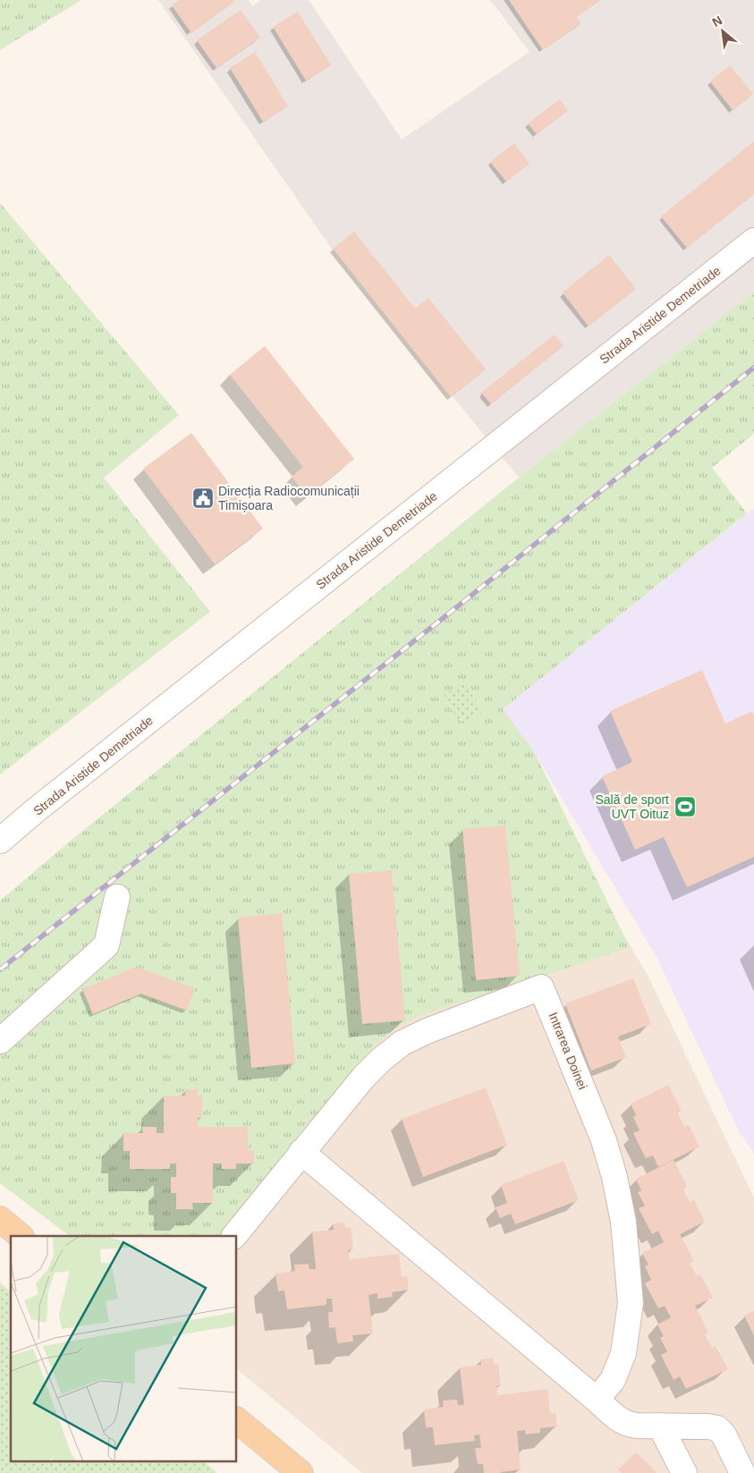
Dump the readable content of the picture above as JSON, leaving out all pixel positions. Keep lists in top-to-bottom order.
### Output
{
  "streets": {
    "street": ["Strada Aristide Demetriade", "Intrarea Doinei"]
  },
  "places": {
    "public building": ["Direcția Radiocomunicații Timișoara"],
    "sports": ["Sală de sport UVT Oituz"]
  },
  "north": "top left"
}
